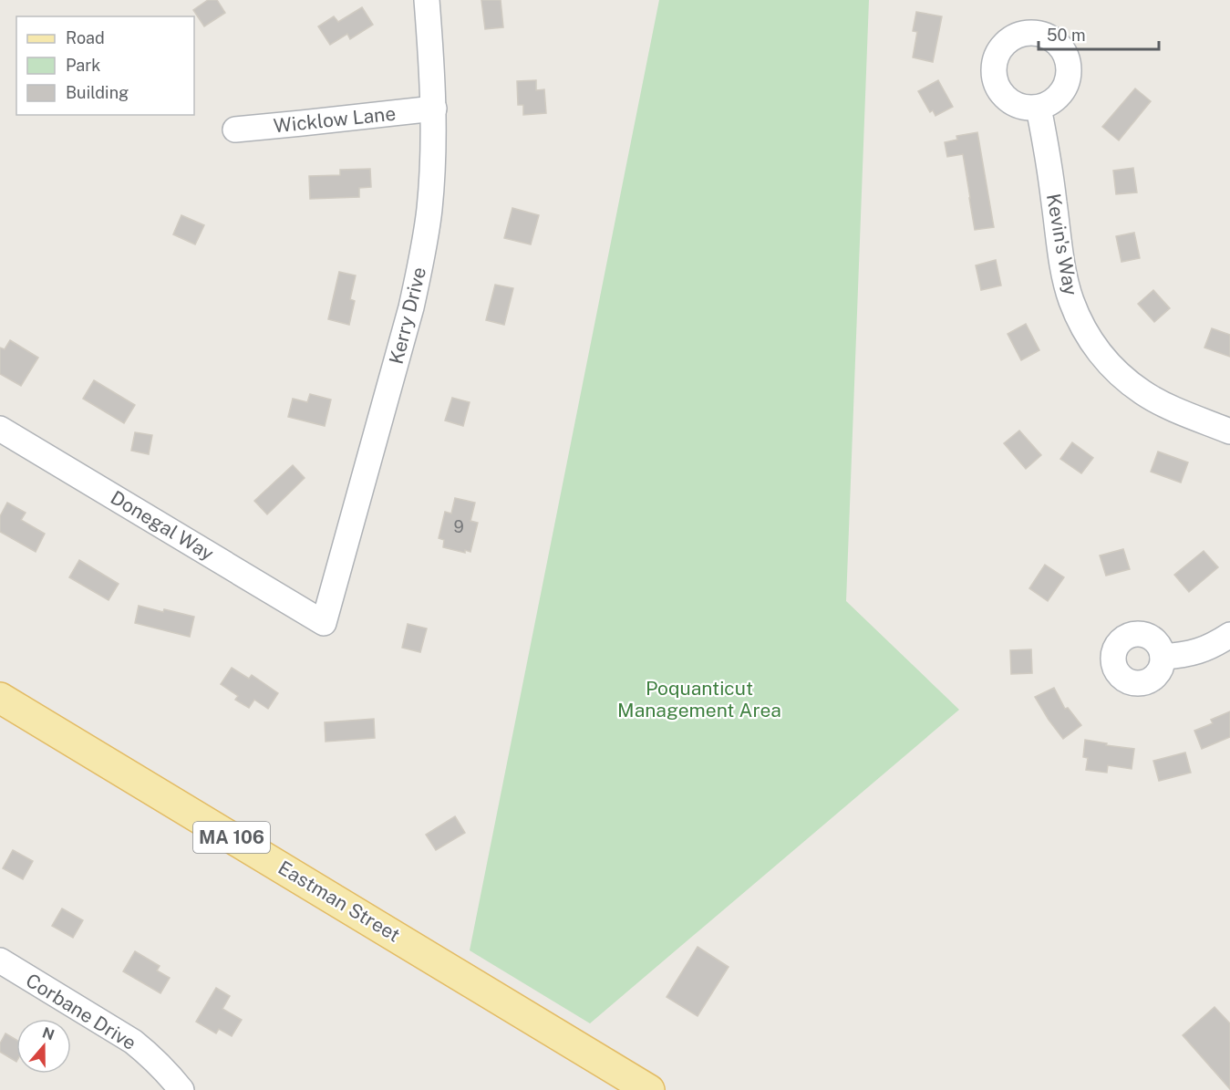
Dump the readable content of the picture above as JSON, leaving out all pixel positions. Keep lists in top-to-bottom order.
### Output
{
  "streets": {
    "main road": ["MA 106", "Eastman Street"],
    "street": [
      "Wicklow Lane",
      "Kevin's Way",
      "Kerry Drive",
      "Donegal Way",
      "Corbane Drive"
    ]
  },
  "crossings": [
    ["Wicklow Lane", "Kerry Drive"],
    ["Kerry Drive", "Donegal Way"]
  ],
  "parks": ["Poquanticut Management Area"],
  "house_numbers": ["9"],
  "legend": ["Road", "Park", "Building"],
  "scale_bar": "50 m",
  "north": "top"
}
